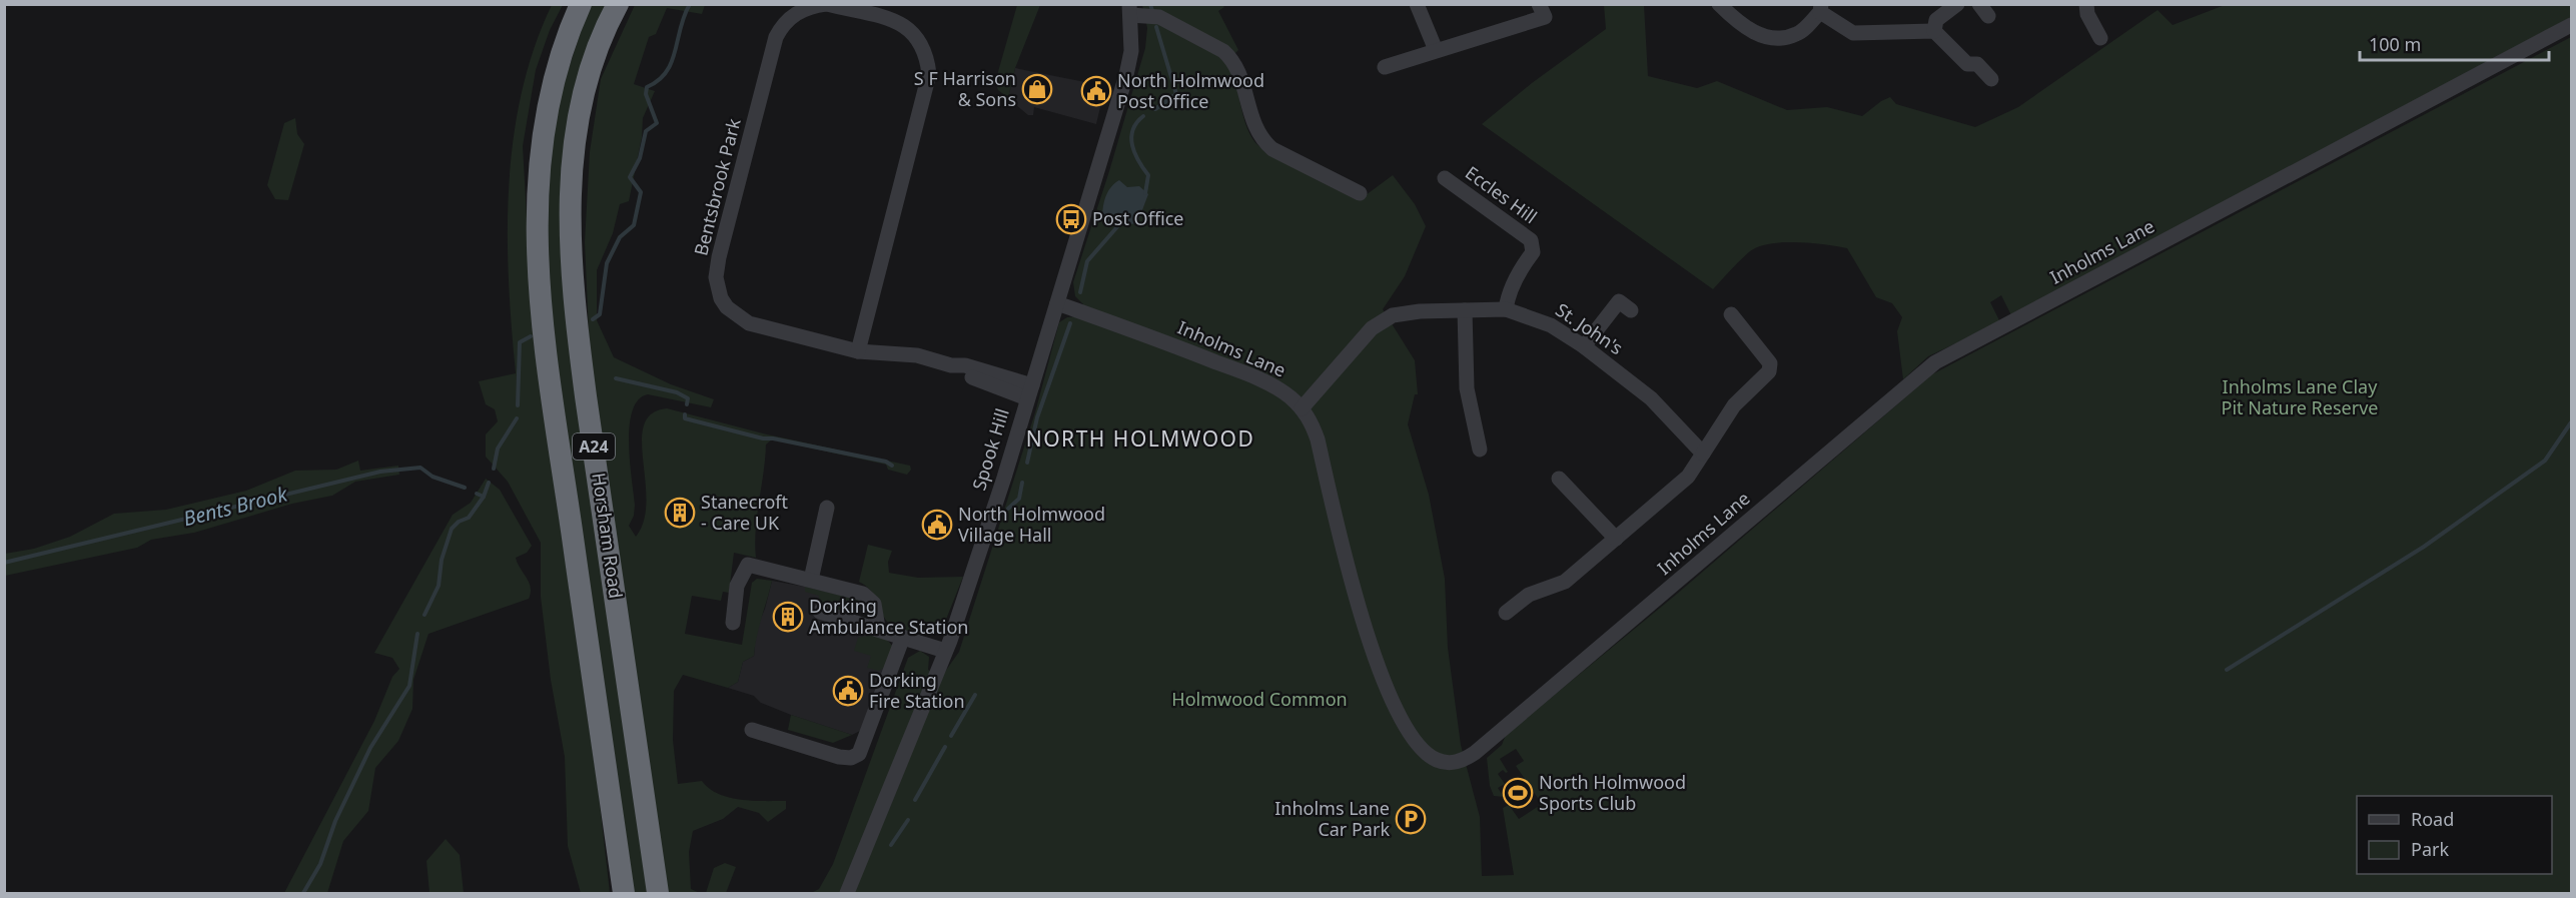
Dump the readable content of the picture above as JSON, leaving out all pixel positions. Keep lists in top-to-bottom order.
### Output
{
  "streets": {
    "highway": ["A24", "Horsham Road"],
    "street": [
      "Bentsbrook Park",
      "Eccles Hill",
      "Inholms Lane",
      "St. John's",
      "Spook Hill"
    ]
  },
  "crossings": [
    ["Bentsbrook Park", "Spook Hill"],
    ["Eccles Hill", "St. John's"],
    ["Inholms Lane", "St. John's"],
    ["Inholms Lane", "Spook Hill"]
  ],
  "districts": ["NORTH HOLMWOOD"],
  "water": ["Bents Brook"],
  "parks": ["Inholms Lane Clay Pit Nature Reserve", "Holmwood Common"],
  "places": {
    "shop": ["S F Harrison & Sons"],
    "public building": ["North Holmwood Post Office", "North Holmwood Village Hall", "Dorking Fire Station"],
    "bus stop": ["Post Office"],
    "building": ["Stanecroft - Care UK", "Dorking Ambulance Station"],
    "sports": ["North Holmwood Sports Club"],
    "parking": ["Inholms Lane Car Park"]
  },
  "legend": ["Road", "Park"],
  "scale_bar": "100 m"
}
